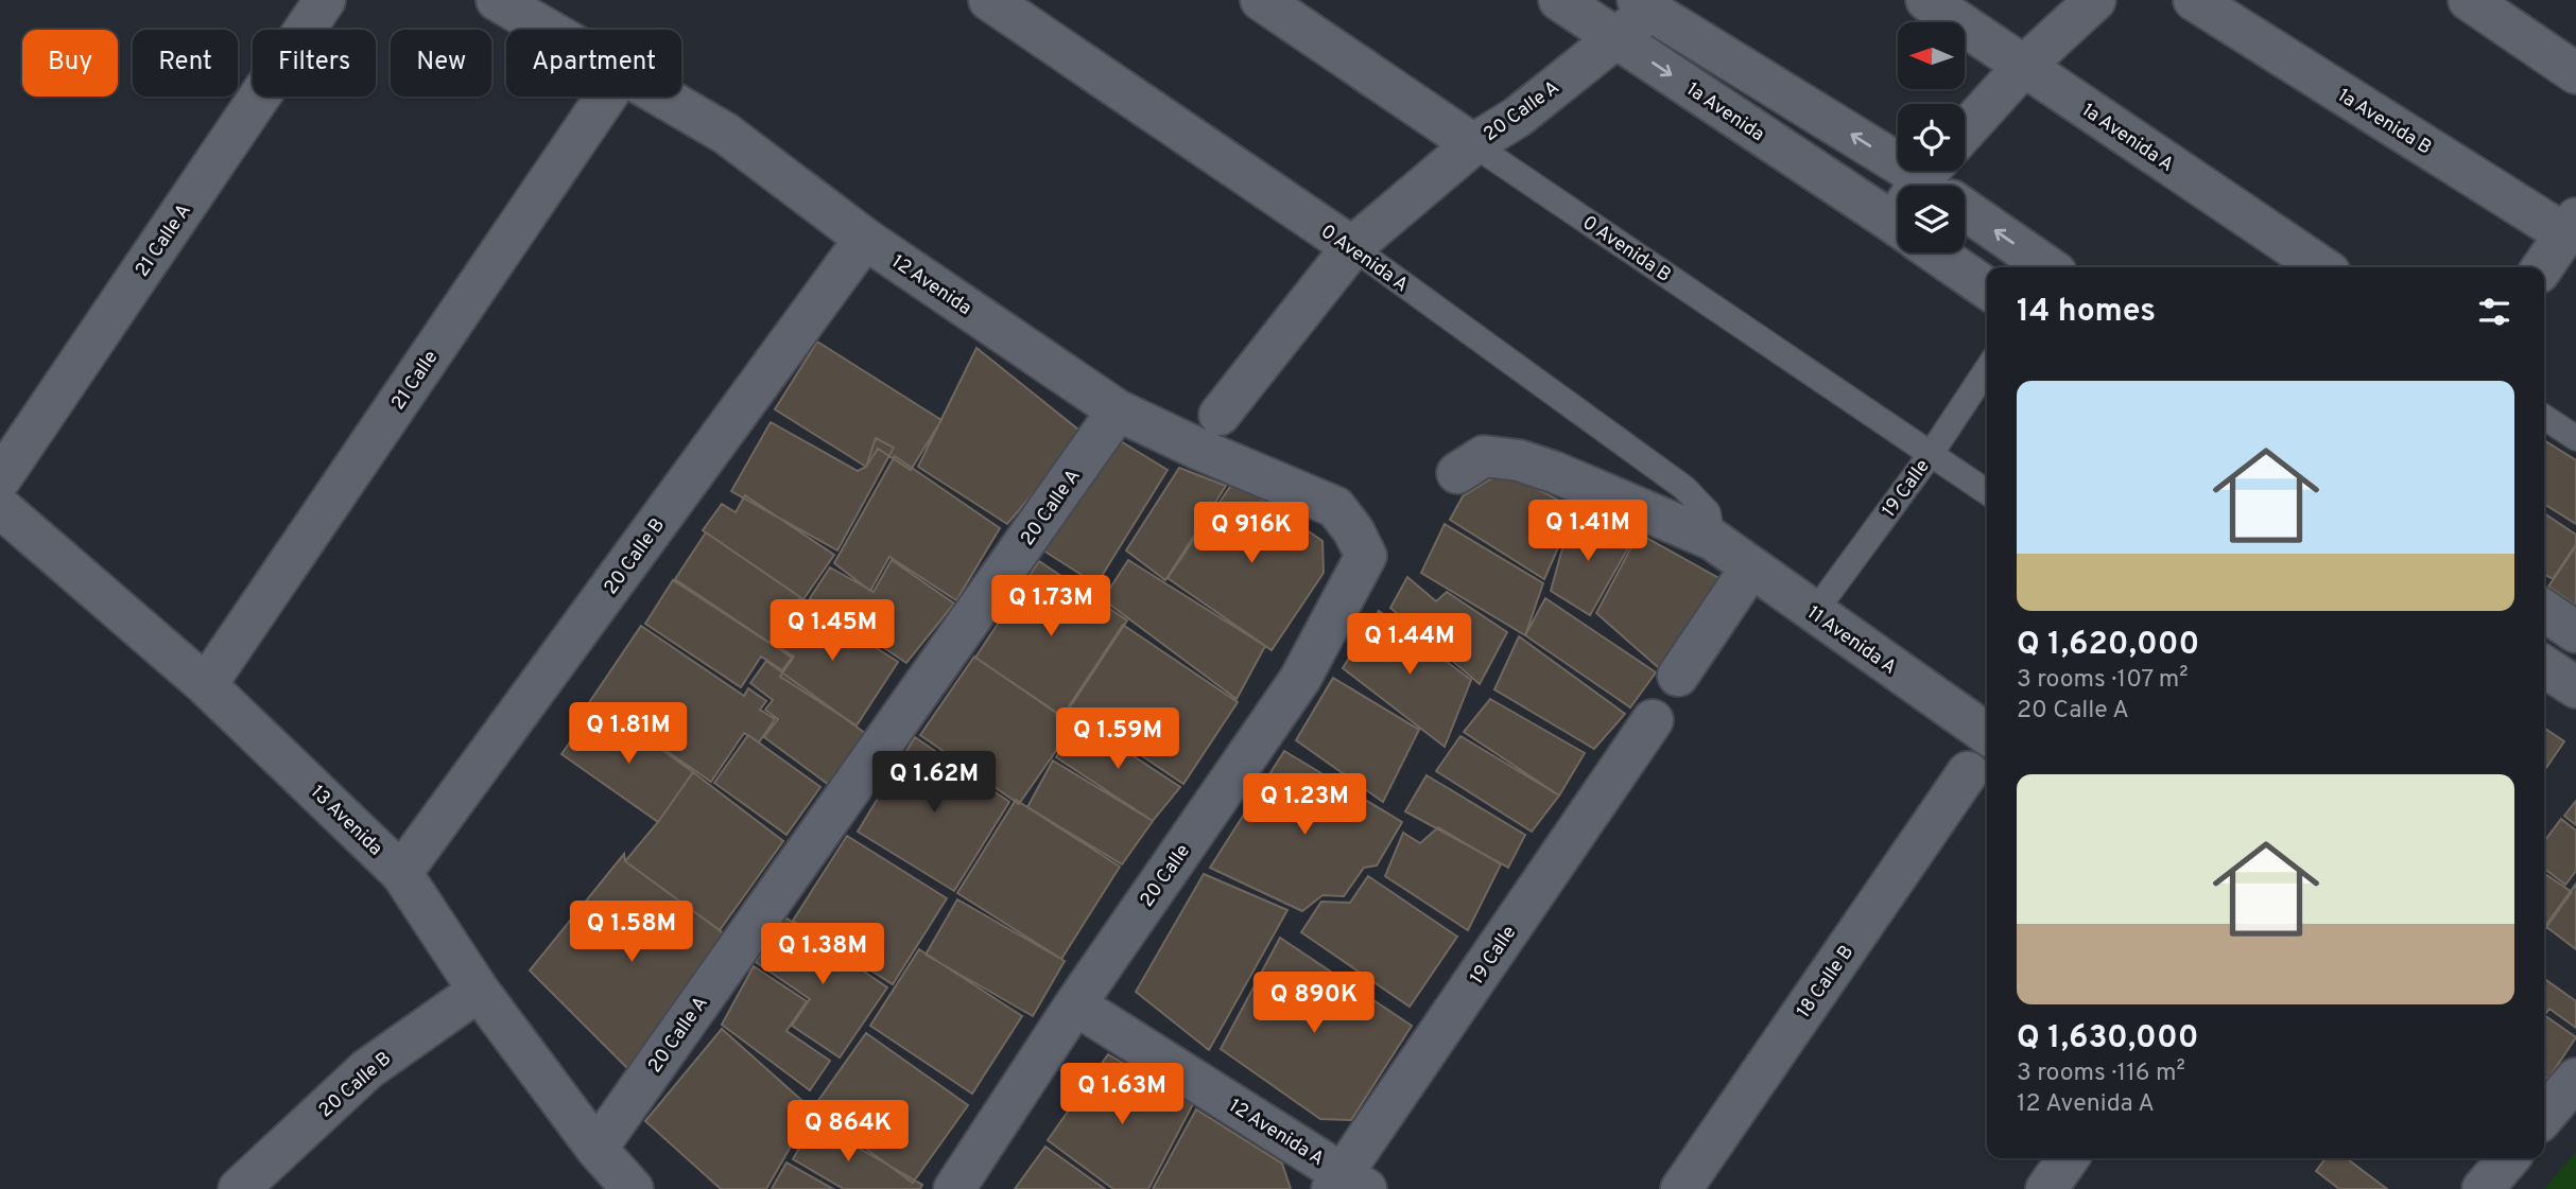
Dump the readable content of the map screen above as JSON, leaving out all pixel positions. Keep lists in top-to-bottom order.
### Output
{
  "streets": {
    "street": [
      "20 Calle A",
      "1a Avenida",
      "1a Avenida B",
      "1a Avenida A",
      "21 Calle A",
      "0 Avenida B",
      "0 Avenida A",
      "12 Avenida",
      "21 Calle",
      "19 Calle",
      "20 Calle B",
      "11 Avenida A",
      "13 Avenida",
      "20 Calle",
      "18 Calle B",
      "12 Avenida A"
    ]
  },
  "crossings": [
    ["20 Calle A", "1a Avenida"],
    ["20 Calle A", "0 Avenida B"],
    ["20 Calle A", "0 Avenida A"],
    ["20 Calle A", "12 Avenida"],
    ["20 Calle A", "13 Avenida"],
    ["0 Avenida B", "19 Calle"],
    ["0 Avenida A", "11 Avenida A"],
    ["12 Avenida", "20 Calle B"],
    ["12 Avenida", "20 Calle"],
    ["21 Calle", "13 Avenida"],
    ["19 Calle", "11 Avenida A"],
    ["19 Calle", "12 Avenida A"],
    ["20 Calle B", "13 Avenida"],
    ["20 Calle", "12 Avenida A"]
  ],
  "north": "left",
  "page": {
    "chip": [
      "Buy",
      "Rent",
      "Filters",
      "New",
      "Apartment"
    ],
    "heading": "14 homes",
    "list": [
      {
        "name": "Q 1,620,000",
        "note": "3 rooms · 107 m² · 20 Calle A"
      },
      {
        "name": "Q 1,630,000",
        "note": "3 rooms · 116 m² · 12 Avenida A"
      }
    ],
    "price": [
      "Q 1.41M",
      "Q 916K",
      "Q 1.73M",
      "Q 1.45M",
      "Q 1.44M",
      "Q 1.81M",
      "Q 1.59M",
      "Q 1.62M",
      "Q 1.23M",
      "Q 1.58M",
      "Q 1.38M",
      "Q 890K",
      "Q 1.63M",
      "Q 864K"
    ]
  }
}
